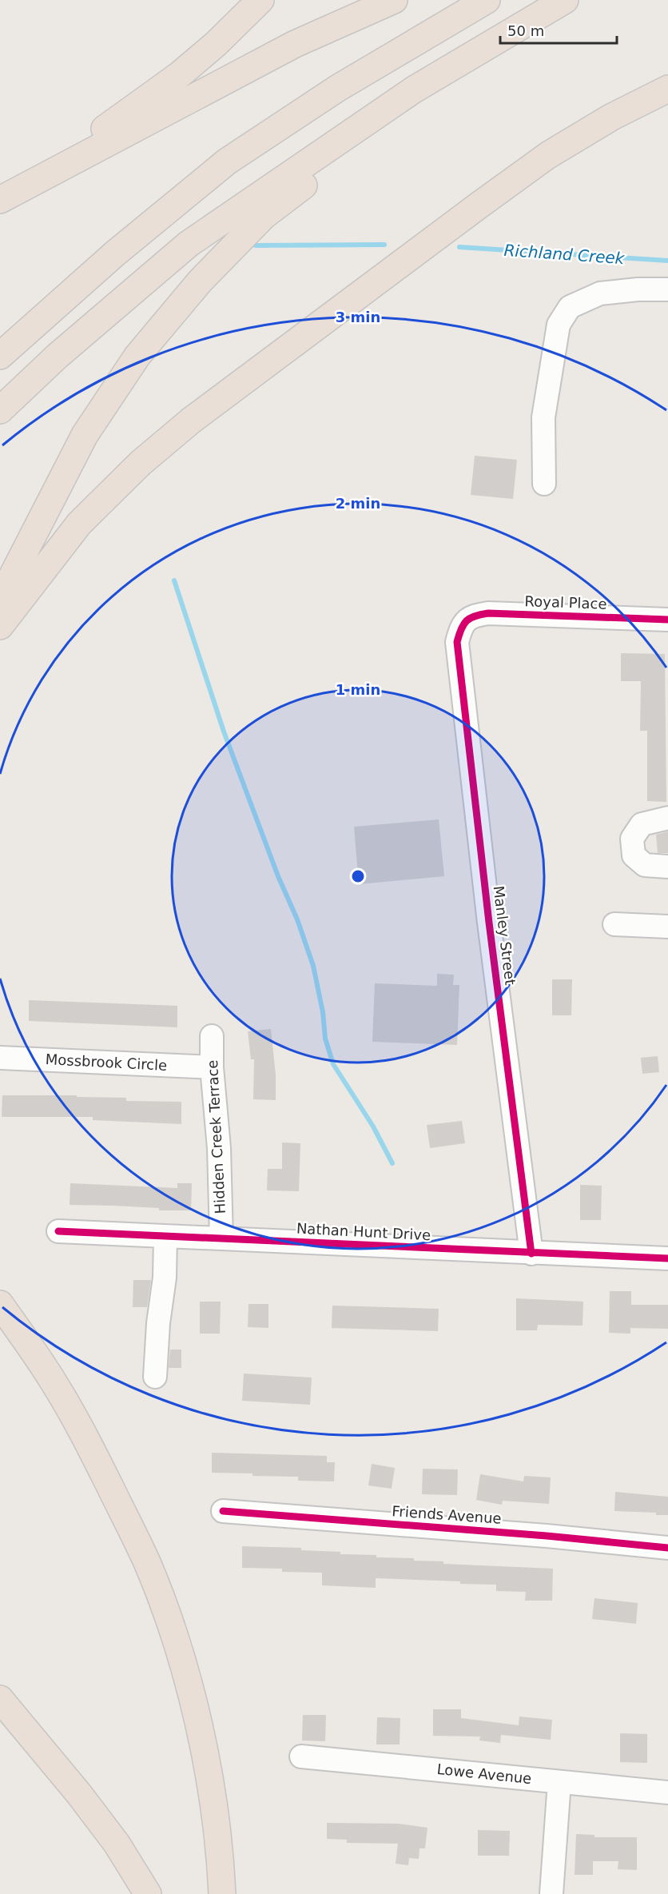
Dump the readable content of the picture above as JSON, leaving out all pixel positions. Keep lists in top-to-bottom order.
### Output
{
  "streets": {
    "street": [
      "Royal Place",
      "Manley Street",
      "Mossbrook Circle",
      "Hidden Creek Terrace",
      "Nathan Hunt Drive",
      "Friends Avenue",
      "Lowe Avenue"
    ]
  },
  "crossings": [
    ["Royal Place", "Manley Street"],
    ["Manley Street", "Nathan Hunt Drive"],
    ["Mossbrook Circle", "Hidden Creek Terrace"],
    ["Hidden Creek Terrace", "Nathan Hunt Drive"]
  ],
  "water": ["Richland Creek"],
  "scale_bar": "50 m",
  "rings": ["3 min", "2 min", "1 min"]
}
